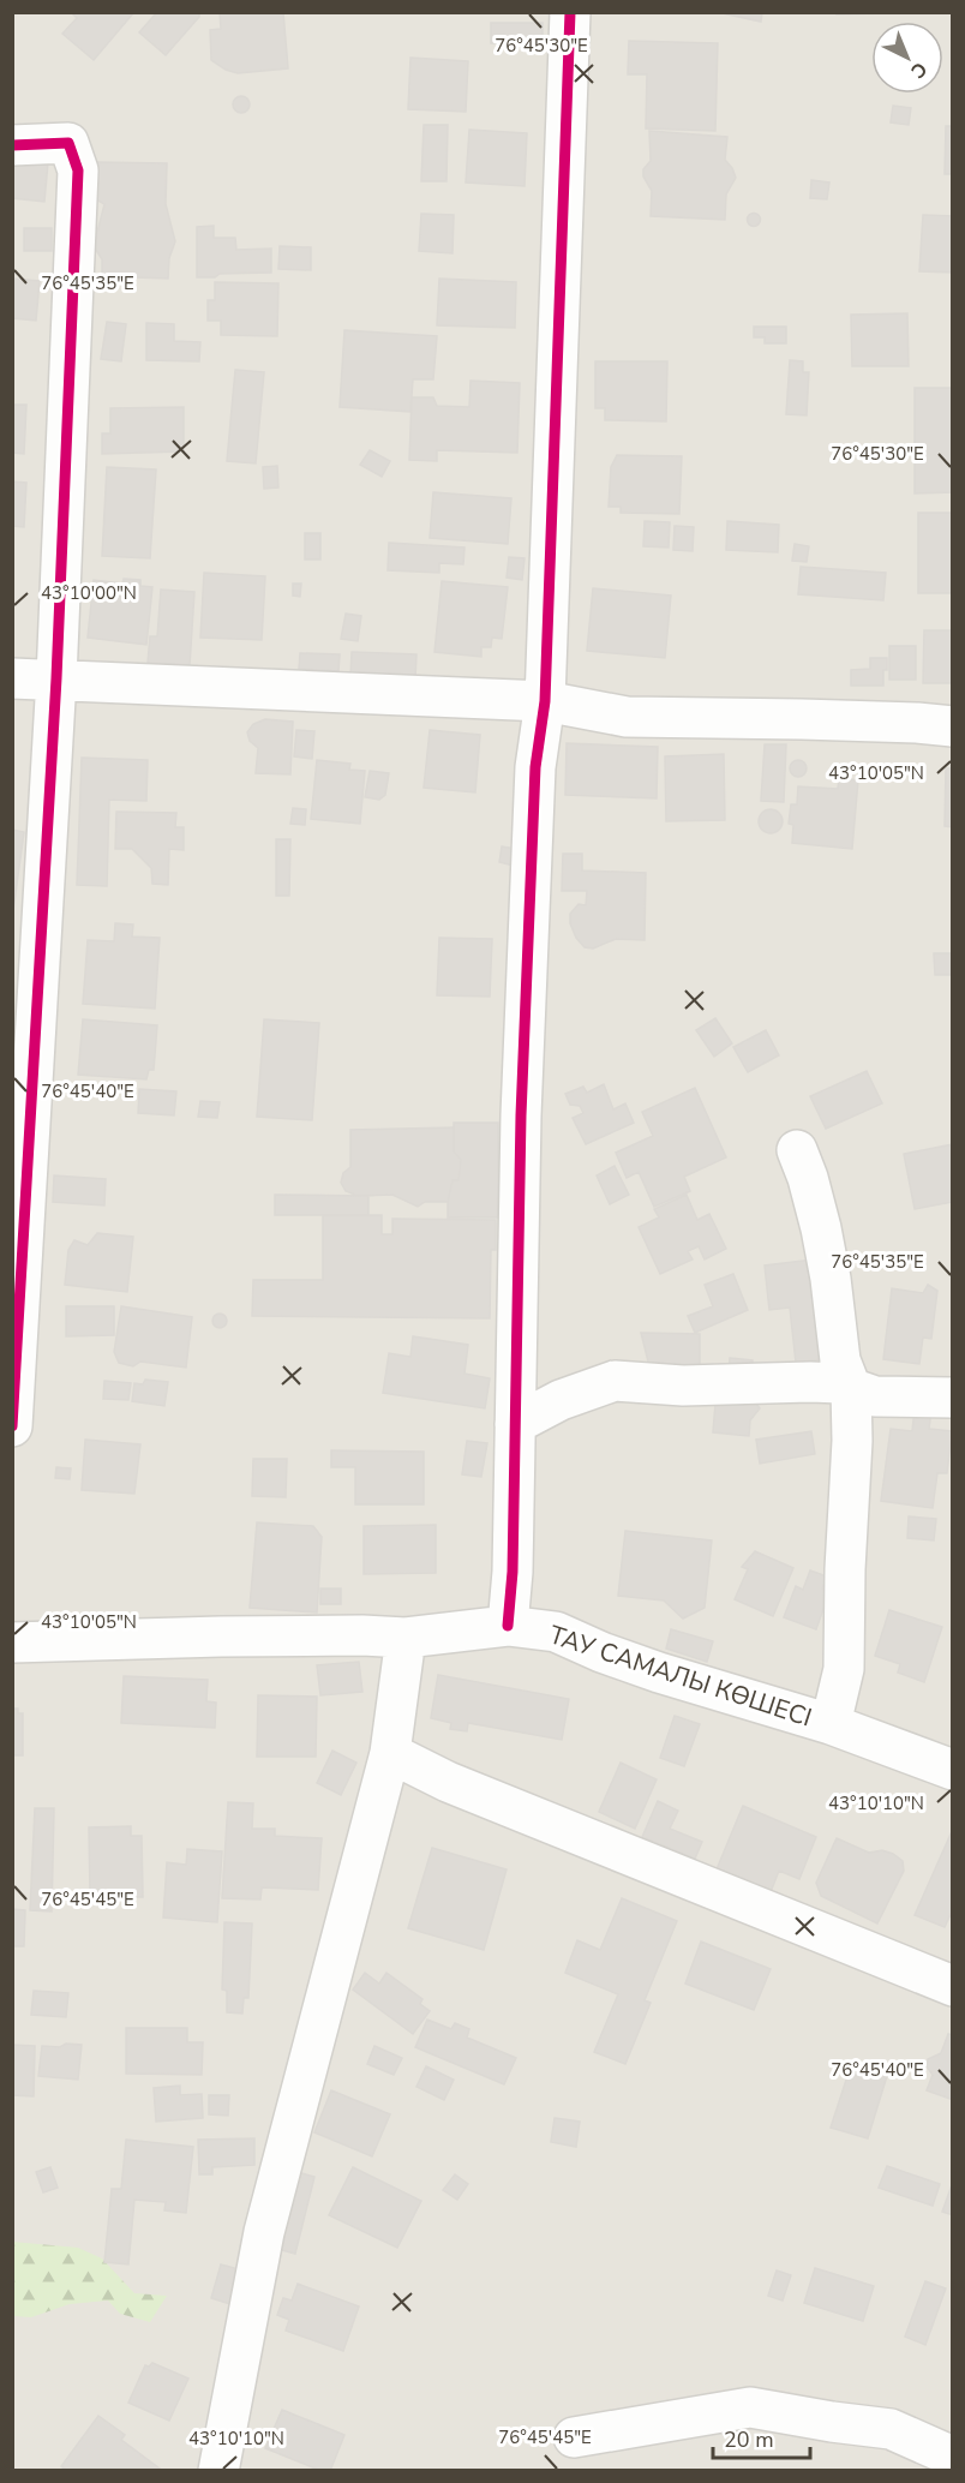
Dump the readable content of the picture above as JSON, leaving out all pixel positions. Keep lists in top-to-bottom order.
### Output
{
  "streets": {
    "street": ["ТАУ САМАЛЫ КӨШЕСІ"]
  },
  "scale_bar": "20 m",
  "north": "bottom right",
  "coordinates": [
    "76°45'30\"E",
    "76°45'35\"E",
    "43°10'00\"N",
    "43°10'05\"N",
    "76°45'40\"E",
    "43°10'10\"N",
    "76°45'45\"E"
  ]
}
